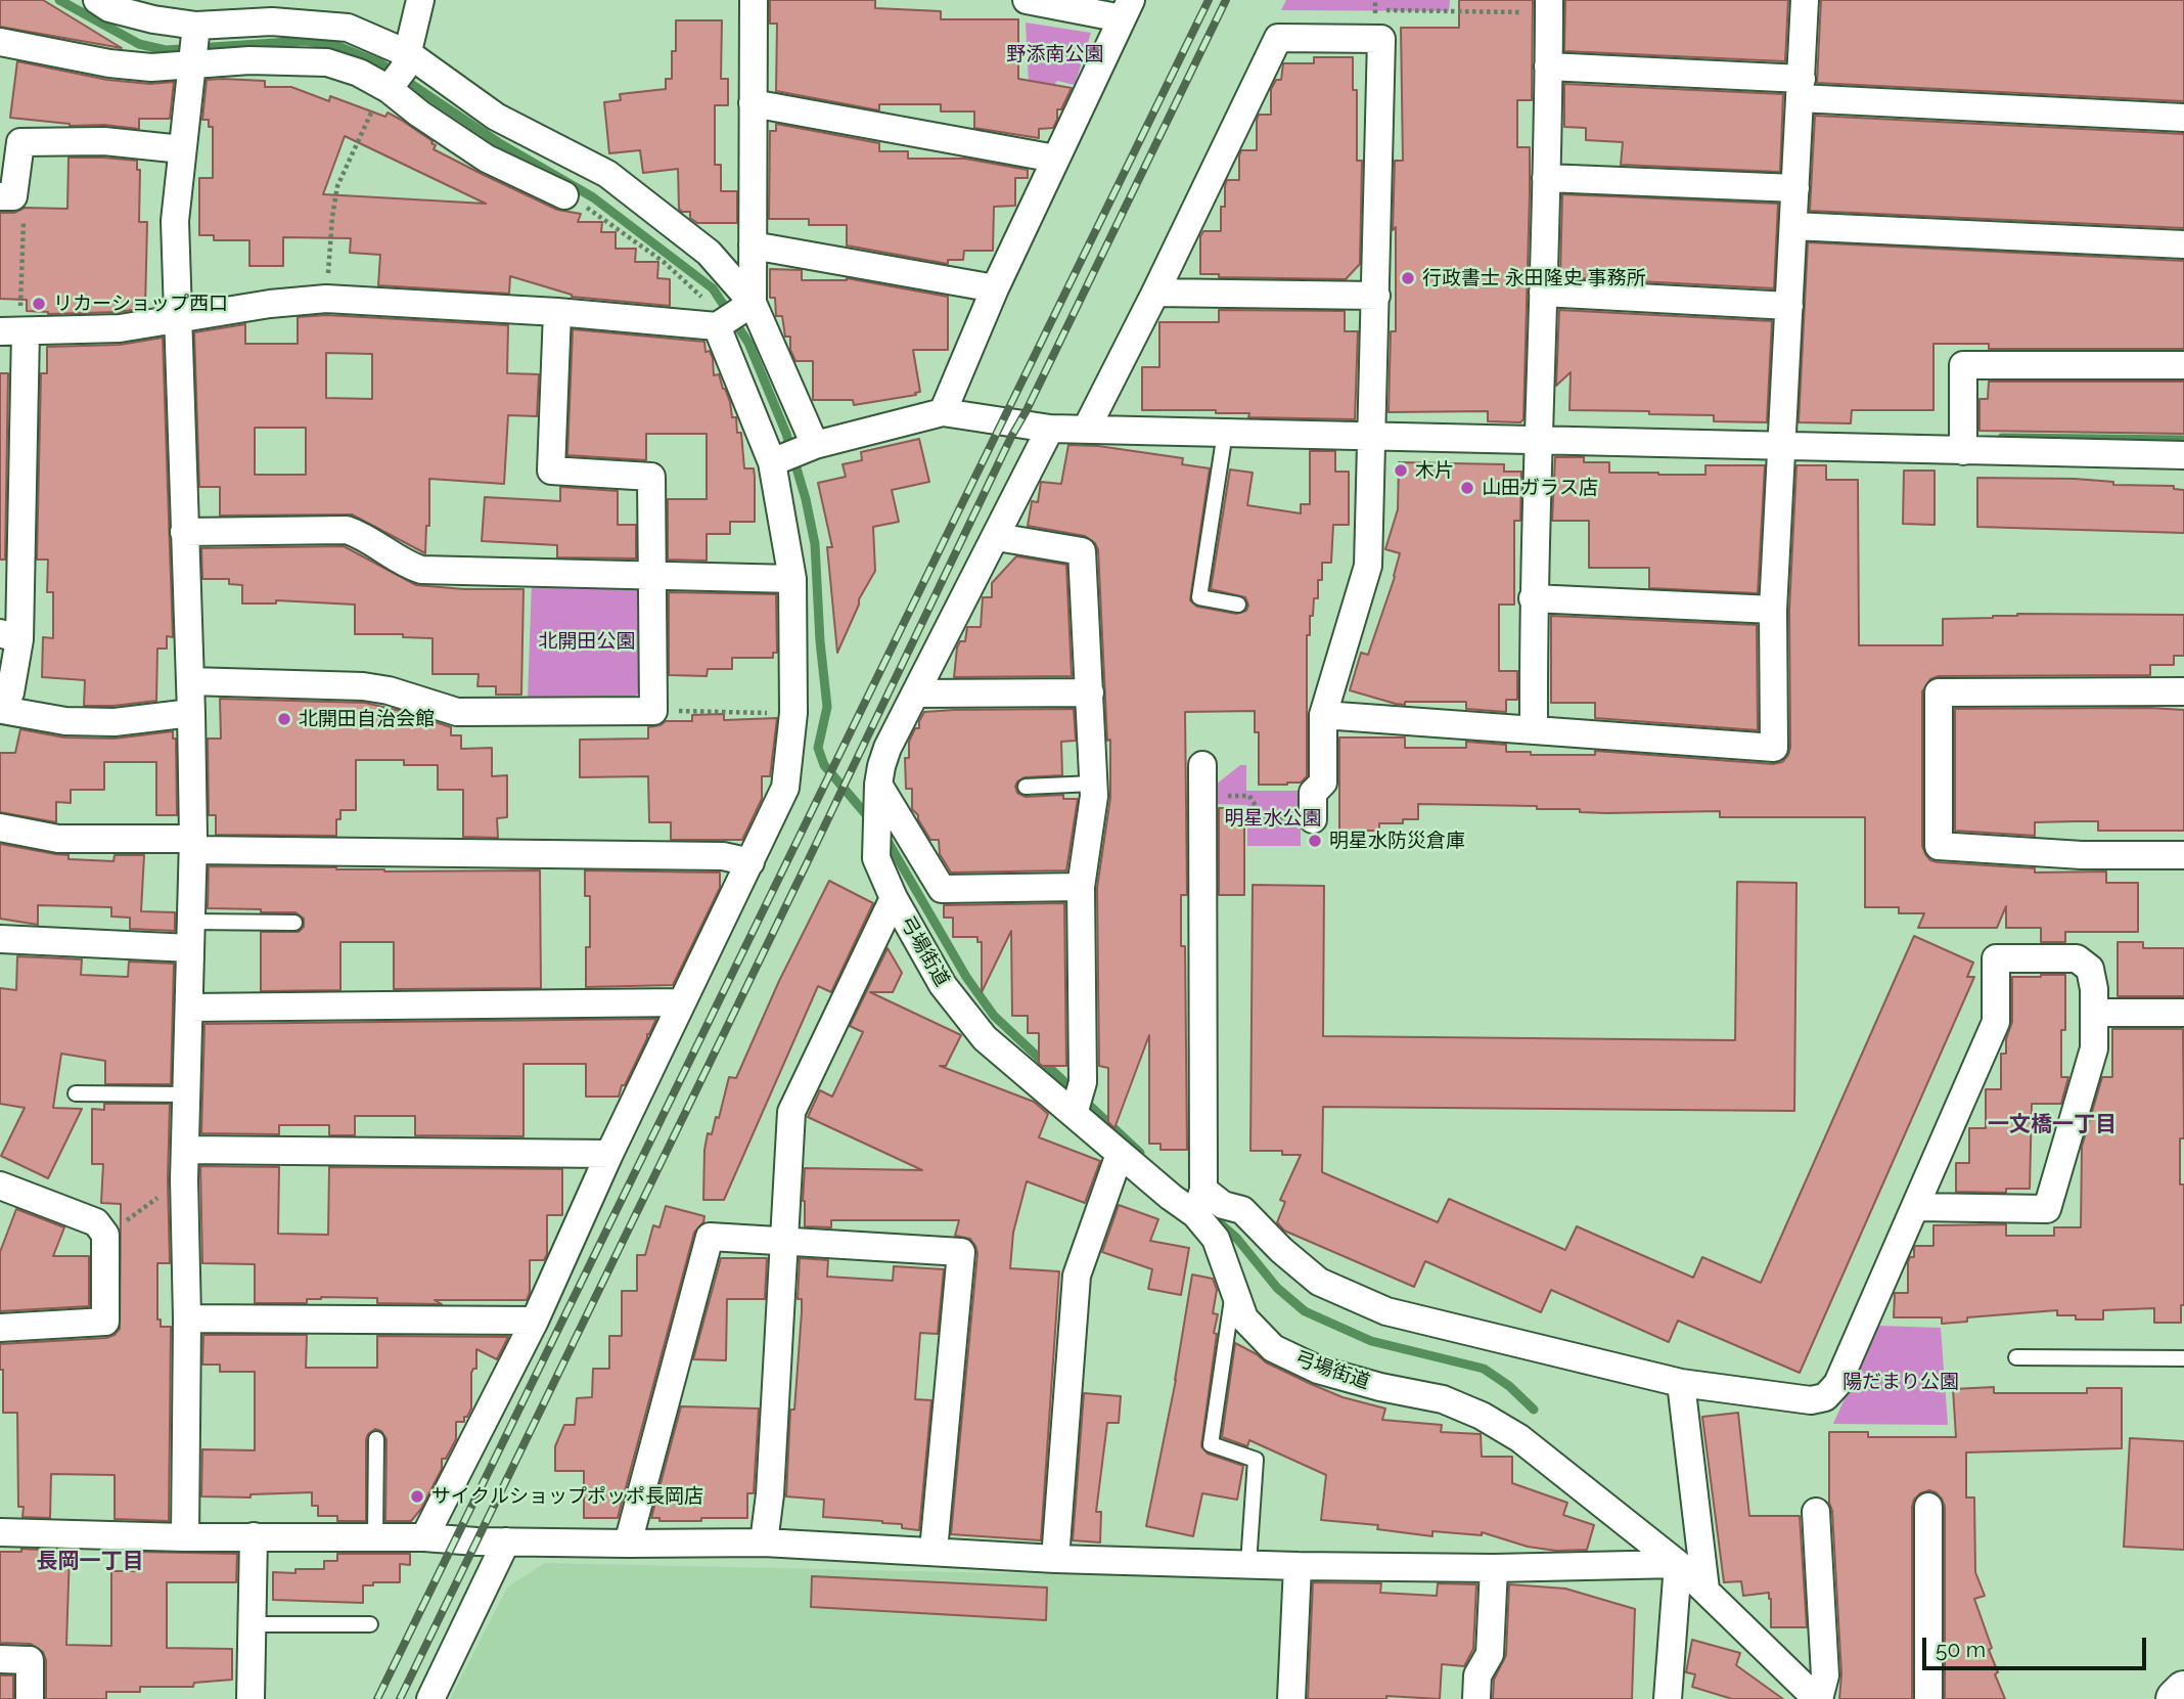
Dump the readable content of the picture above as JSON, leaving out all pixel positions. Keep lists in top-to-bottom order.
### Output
{
  "streets": {
    "street": ["弓場街道"]
  },
  "districts": ["一文橋一丁目", "長岡一丁目"],
  "parks": [
    "野添南公園",
    "北開田公園",
    "明星水公園",
    "陽だまり公園"
  ],
  "places": [
    "行政書士 永田隆史 事務所",
    "リカーショップ西口",
    "木片",
    "山田ガラス店",
    "北開田自治会館",
    "明星水防災倉庫",
    "サイクルショップポッポ長岡店"
  ],
  "scale_bar": "50 m"
}
